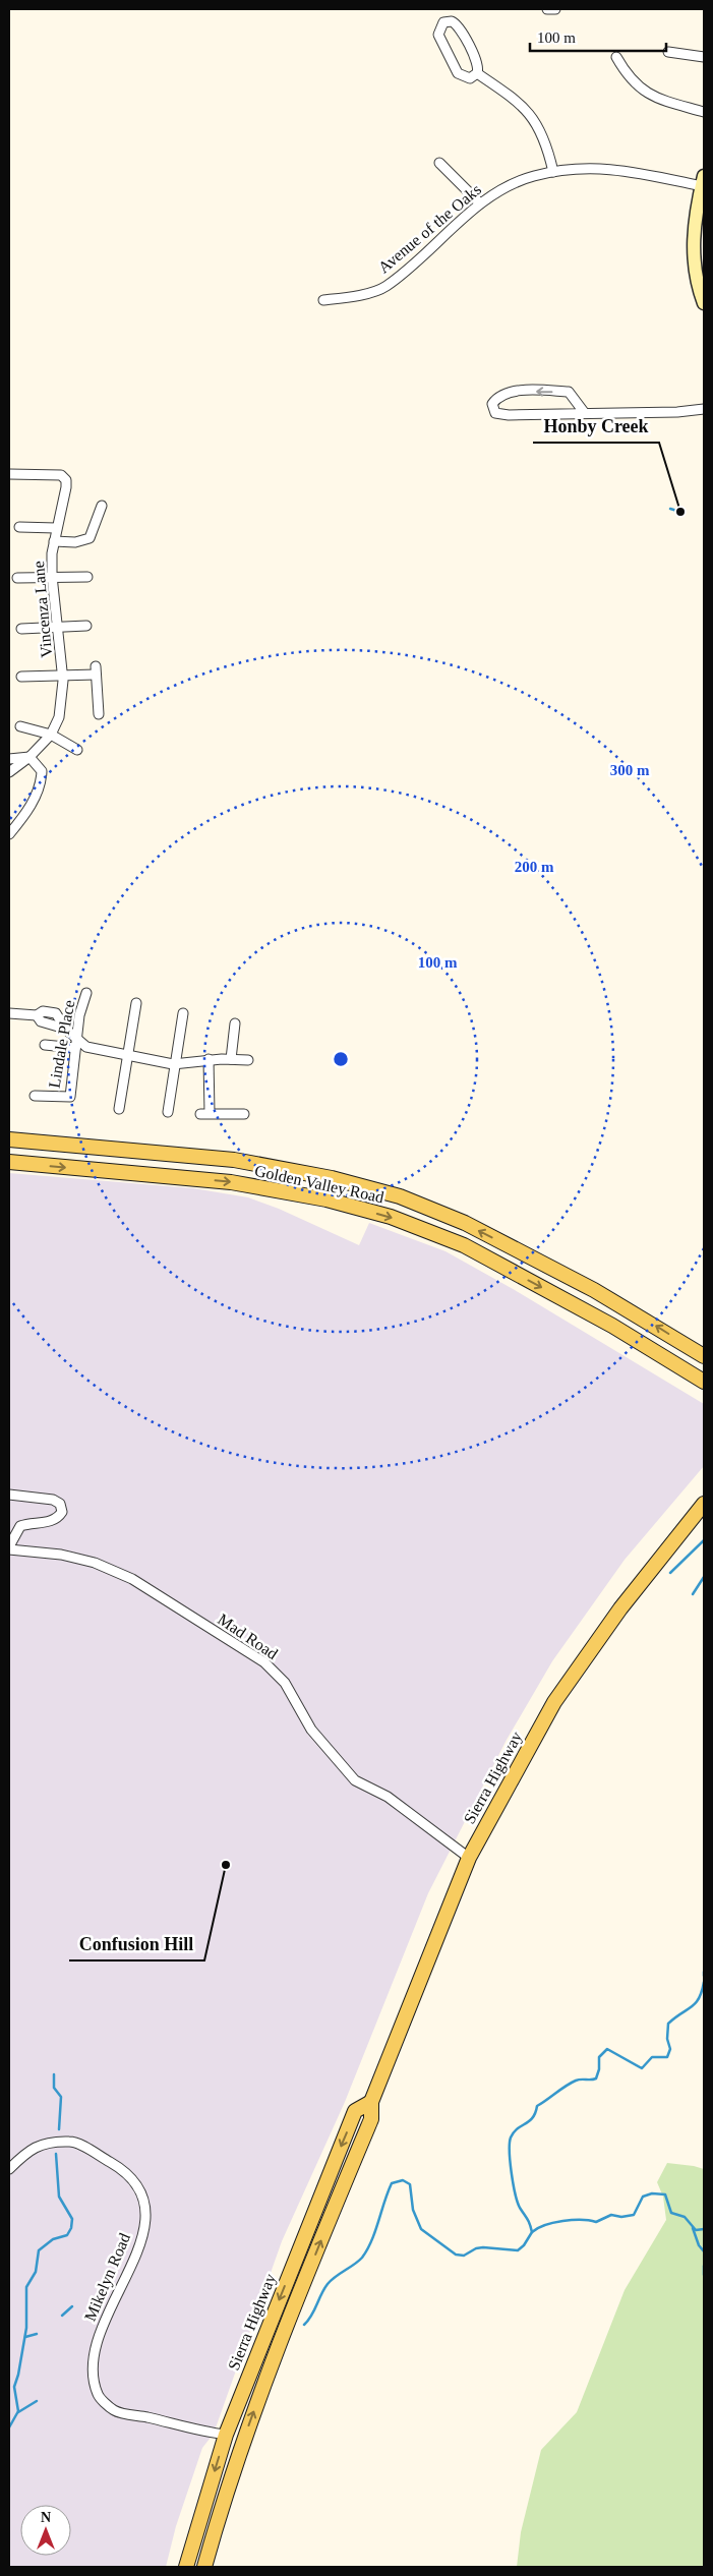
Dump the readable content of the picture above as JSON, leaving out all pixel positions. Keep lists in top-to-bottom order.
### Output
{
  "streets": {
    "main road": ["Golden Valley Road", "Sierra Highway"],
    "street": [
      "Avenue of the Oaks",
      "Vincenza Lane",
      "Lindale Place",
      "Mad Road",
      "Mikelyn Road"
    ]
  },
  "crossings": [
    ["Mad Road", "Sierra Highway"],
    ["Sierra Highway", "Mikelyn Road"]
  ],
  "places": ["Honby Creek", "Confusion Hill"],
  "scale_bar": "100 m",
  "north": "top",
  "rings": ["300 m", "200 m", "100 m"]
}
